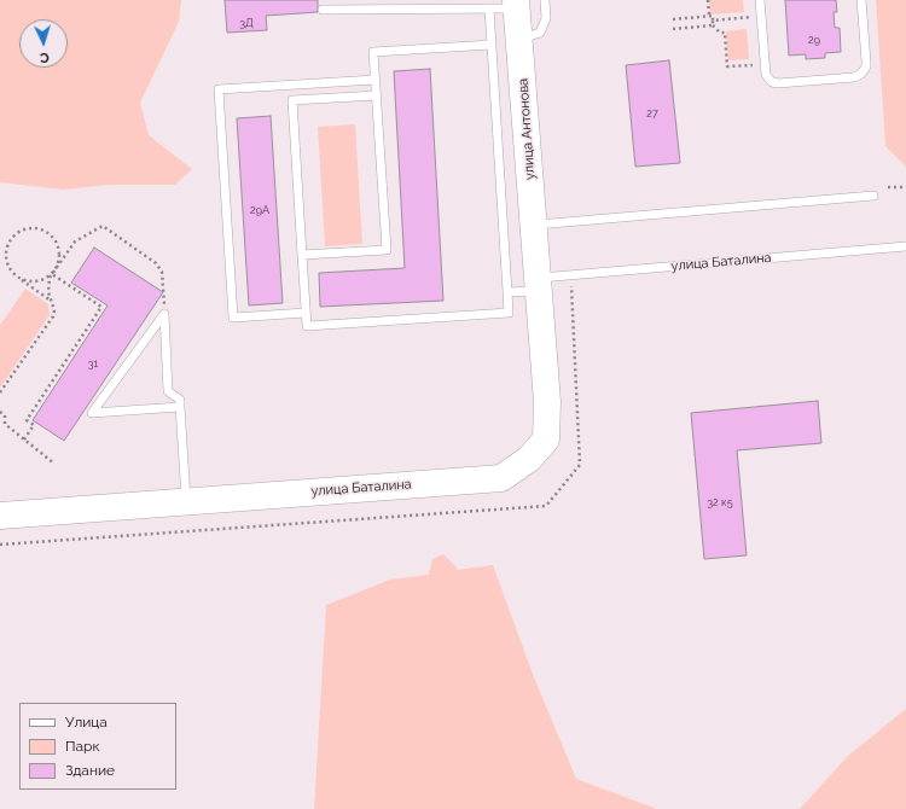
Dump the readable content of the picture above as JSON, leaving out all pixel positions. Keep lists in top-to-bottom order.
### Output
{
  "streets": {
    "main road": ["улица Антонова", "улица Баталина"]
  },
  "crossings": [
    ["улица Антонова", "улица Баталина"]
  ],
  "house_numbers": [
    "3Д",
    "29",
    "27",
    "29А",
    "31",
    "32 к5"
  ],
  "legend": ["Улица", "Парк", "Здание"],
  "north": "bottom"
}
